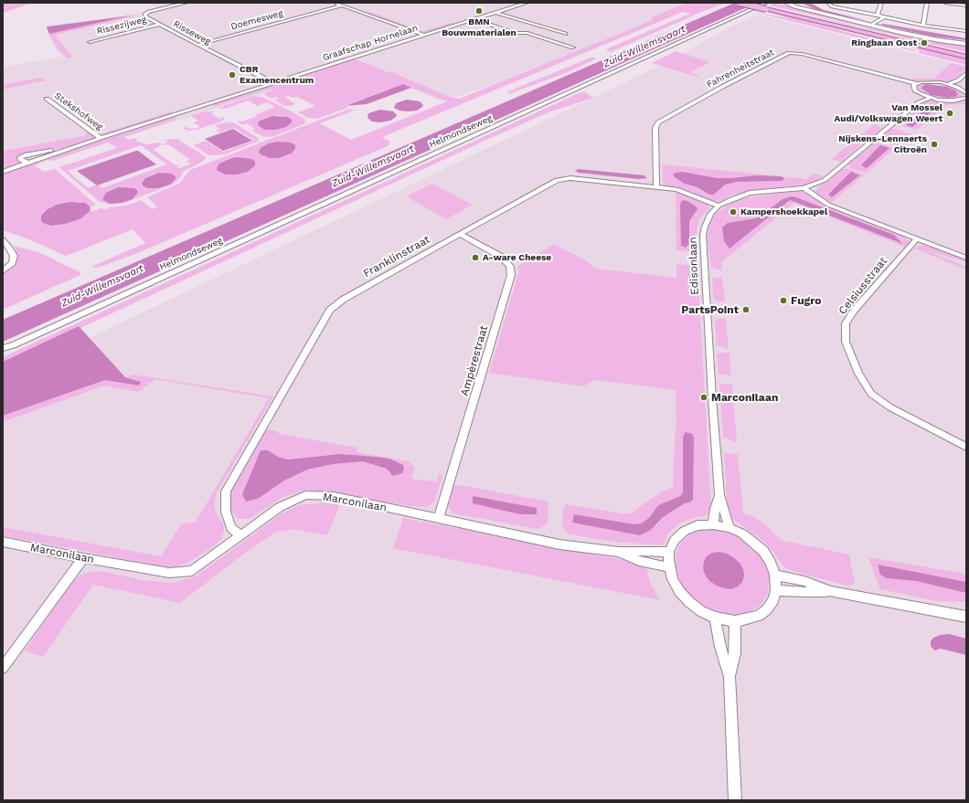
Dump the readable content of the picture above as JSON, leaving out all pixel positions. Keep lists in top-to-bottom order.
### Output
{
  "streets": {
    "street": [
      "Doemesweg",
      "Rissezijweg",
      "Risseweg",
      "Graafschap Hornelaan",
      "Fahrenheitstraat",
      "Stekshofweg",
      "Helmondseweg",
      "Franklinstraat",
      "Edisonlaan",
      "Celsiusstraat",
      "Ampèrestraat",
      "Marconilaan"
    ]
  },
  "crossings": [
    ["Doemesweg", "Risseweg"],
    ["Rissezijweg", "Risseweg"],
    ["Risseweg", "Graafschap Hornelaan"],
    ["Graafschap Hornelaan", "Stekshofweg"],
    ["Fahrenheitstraat", "Franklinstraat"],
    ["Franklinstraat", "Edisonlaan"],
    ["Franklinstraat", "Ampèrestraat"],
    ["Franklinstraat", "Marconilaan"],
    ["Edisonlaan", "Marconilaan"],
    ["Ampèrestraat", "Marconilaan"]
  ],
  "water": ["Zuid-Willemsvaart"],
  "places": [
    "BMN Bouwmaterialen",
    "Ringbaan Oost",
    "CBR Examencentrum",
    "Van Mossel Audi/Volkswagen Weert",
    "Nijskens-Lennaerts Citroën",
    "Kampershoekkapel",
    "A-ware Cheese",
    "Fugro",
    "PartsPoint",
    "Marconilaan"
  ]
}
